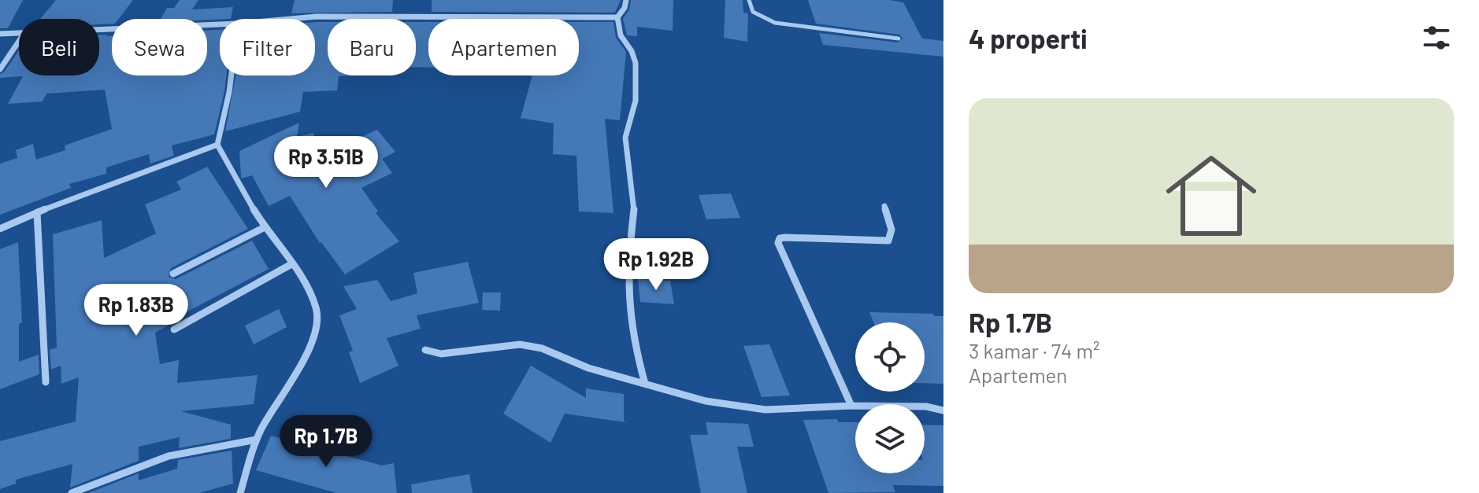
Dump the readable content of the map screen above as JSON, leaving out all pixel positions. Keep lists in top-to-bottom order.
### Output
{
  "page": {
    "heading": "4 properti",
    "chip": [
      "Beli",
      "Sewa",
      "Filter",
      "Baru",
      "Apartemen"
    ],
    "list": [
      {
        "name": "Rp 1.7B",
        "note": "3 kamar · 74 m² · Apartemen"
      }
    ],
    "price": [
      "Rp 3.51B",
      "Rp 1.92B",
      "Rp 1.83B",
      "Rp 1.7B"
    ]
  }
}
